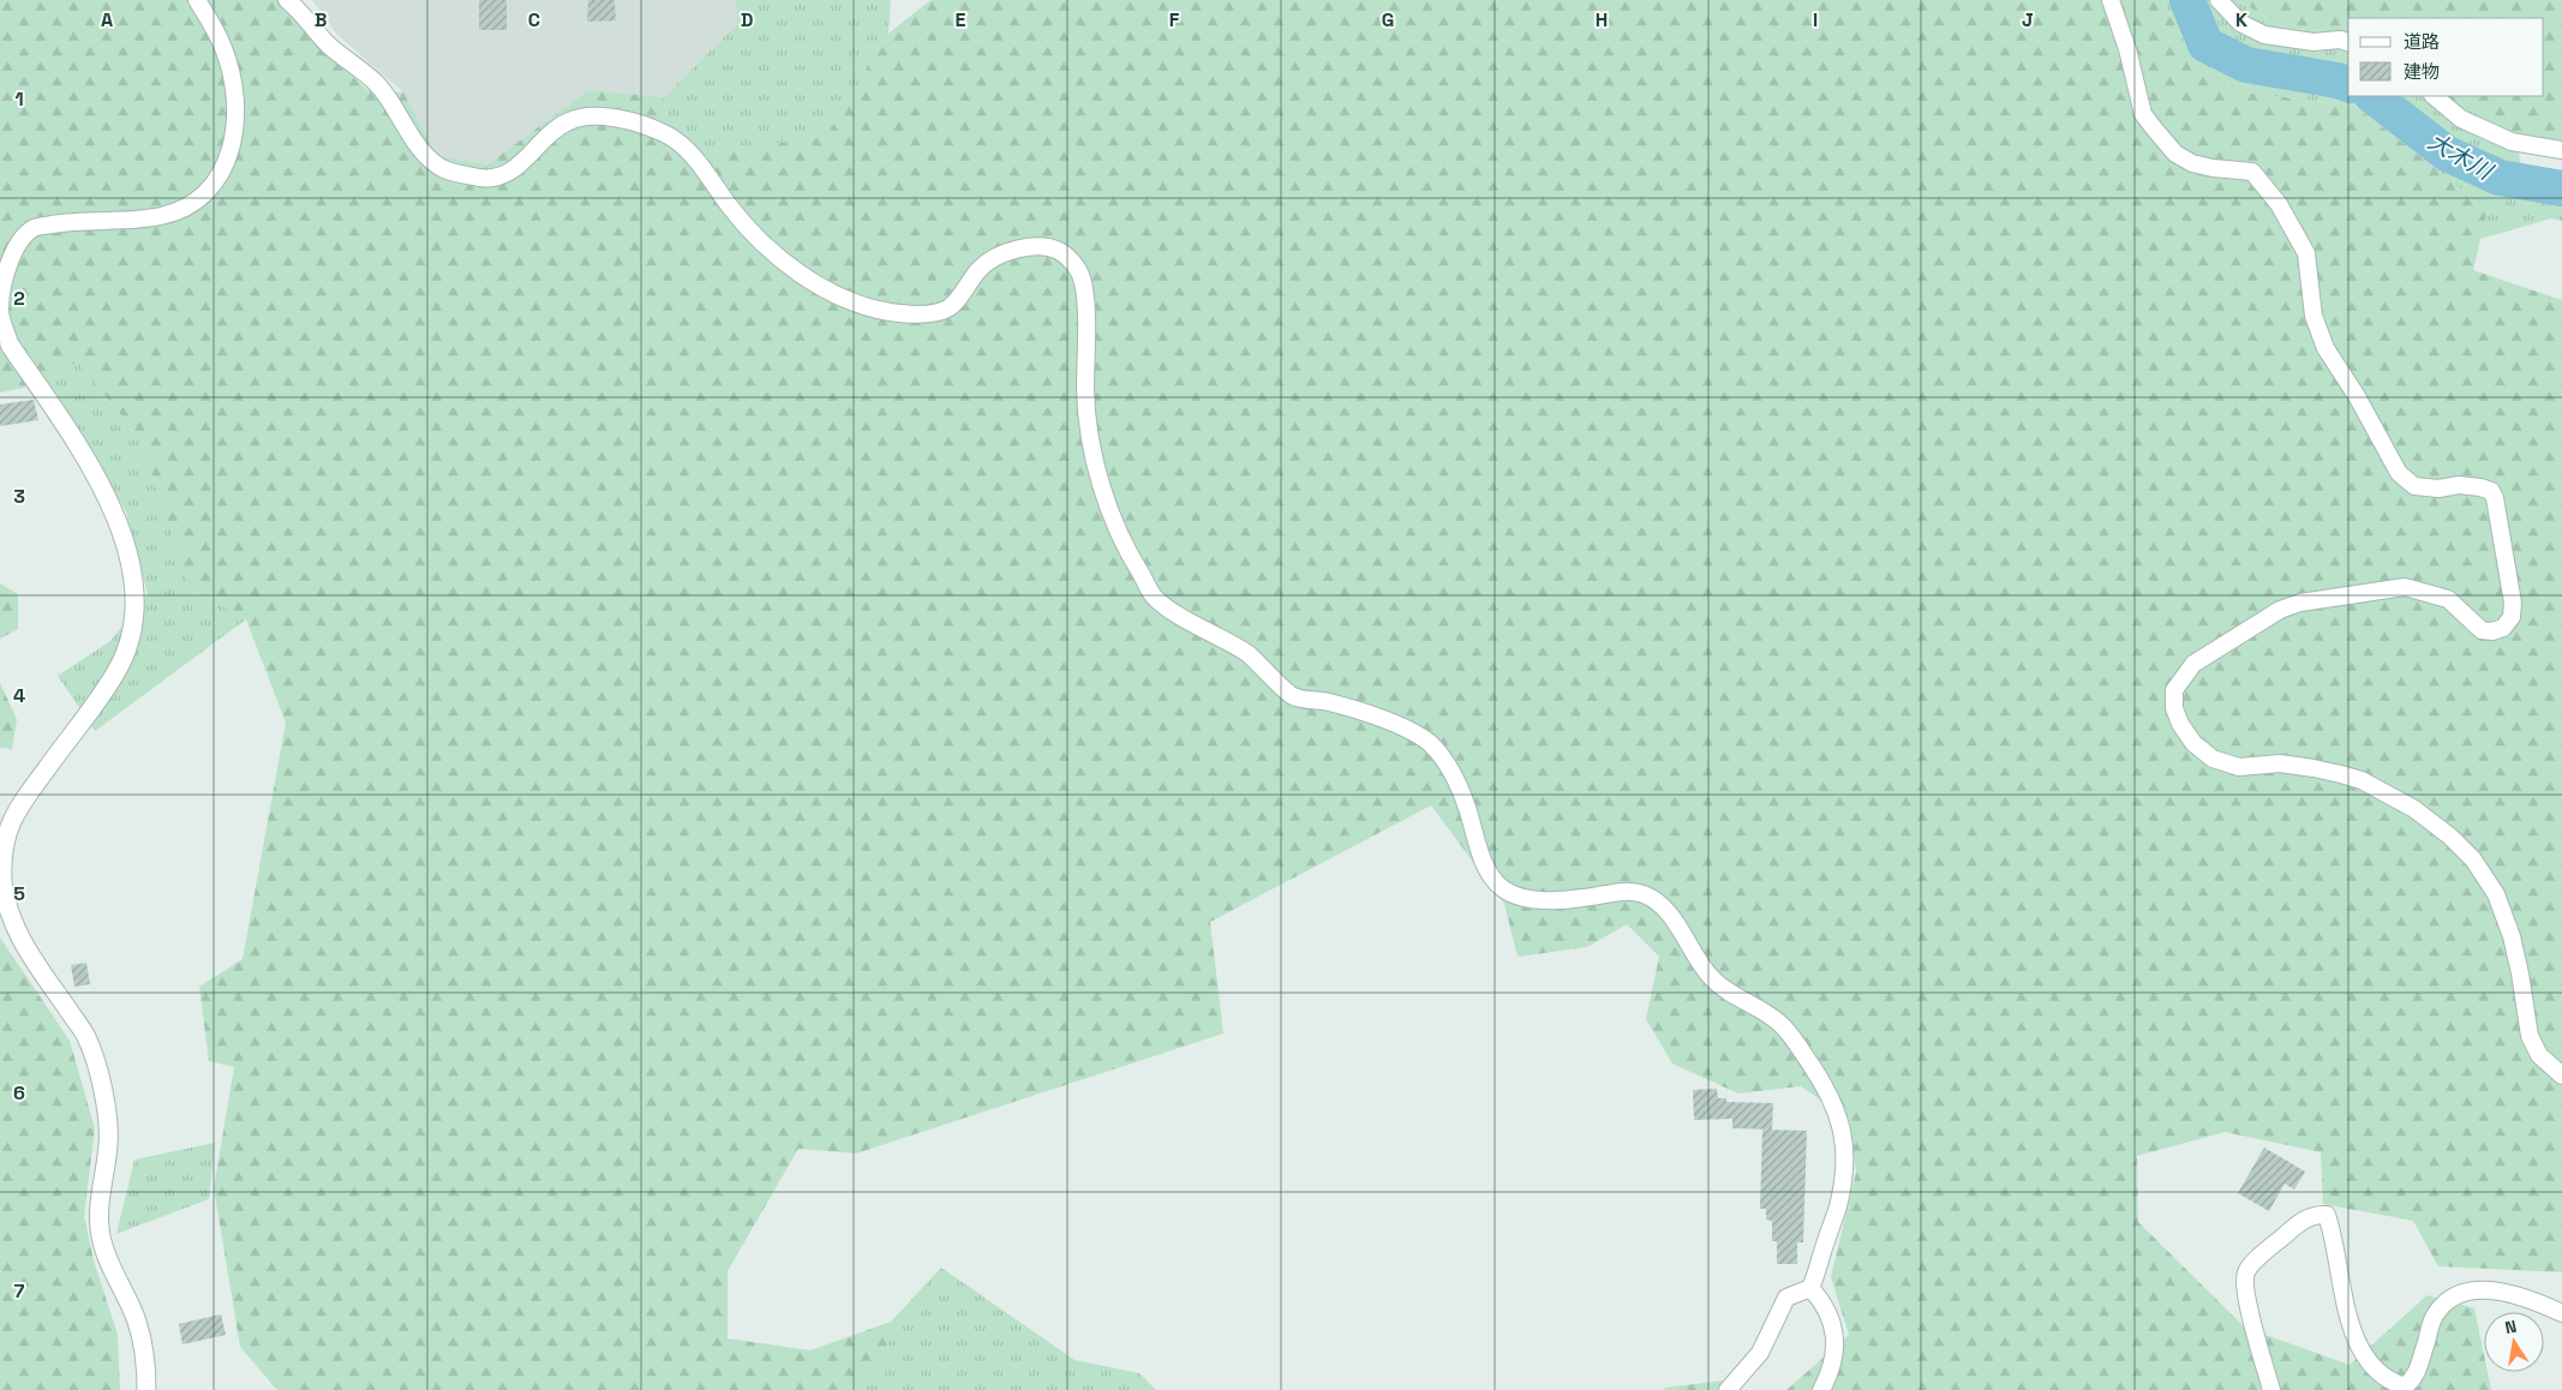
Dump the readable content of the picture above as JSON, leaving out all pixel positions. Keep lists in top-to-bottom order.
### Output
{
  "water": ["大木川"],
  "legend": ["道路", "建物"],
  "north": "top",
  "grid": {
    "columns": [
      "A",
      "B",
      "C",
      "D",
      "E",
      "F",
      "G",
      "H",
      "I",
      "J",
      "K"
    ],
    "rows": [
      "1",
      "2",
      "3",
      "4",
      "5",
      "6",
      "7"
    ]
  }
}
